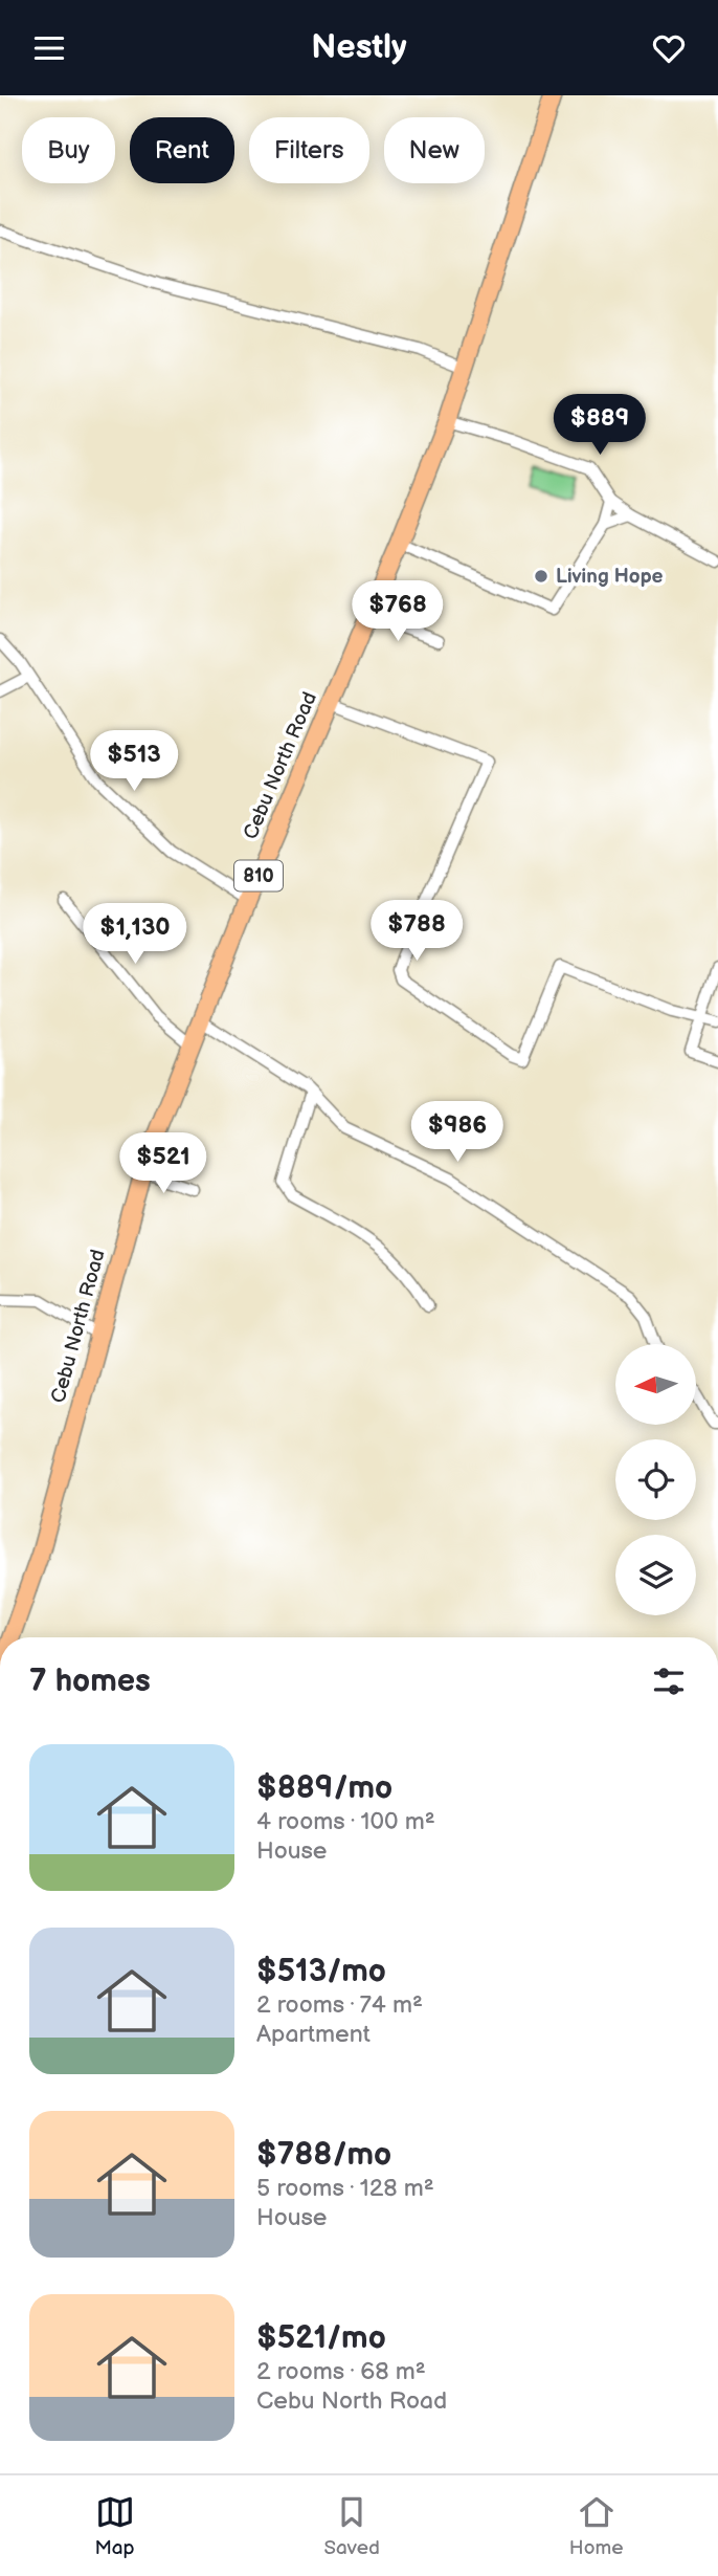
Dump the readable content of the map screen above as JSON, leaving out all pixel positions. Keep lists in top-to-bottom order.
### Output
{
  "streets": {
    "highway": ["Cebu North Road", "810"]
  },
  "places": ["Living Hope"],
  "north": "left",
  "page": {
    "header": "Nestly",
    "chip": [
      "Buy",
      "Rent",
      "Filters",
      "New"
    ],
    "price": [
      "$889",
      "$768",
      "$513",
      "$788",
      "$1,130",
      "$986",
      "$521"
    ],
    "heading": "7 homes",
    "list": [
      {
        "name": "$889/mo",
        "note": "4 rooms · 100 m² · House"
      },
      {
        "name": "$513/mo",
        "note": "2 rooms · 74 m² · Apartment"
      },
      {
        "name": "$788/mo",
        "note": "5 rooms · 128 m² · House"
      },
      {
        "name": "$521/mo",
        "note": "2 rooms · 68 m² · Cebu North Road"
      }
    ],
    "tabs": ["Map", "Saved", "Home"]
  }
}
